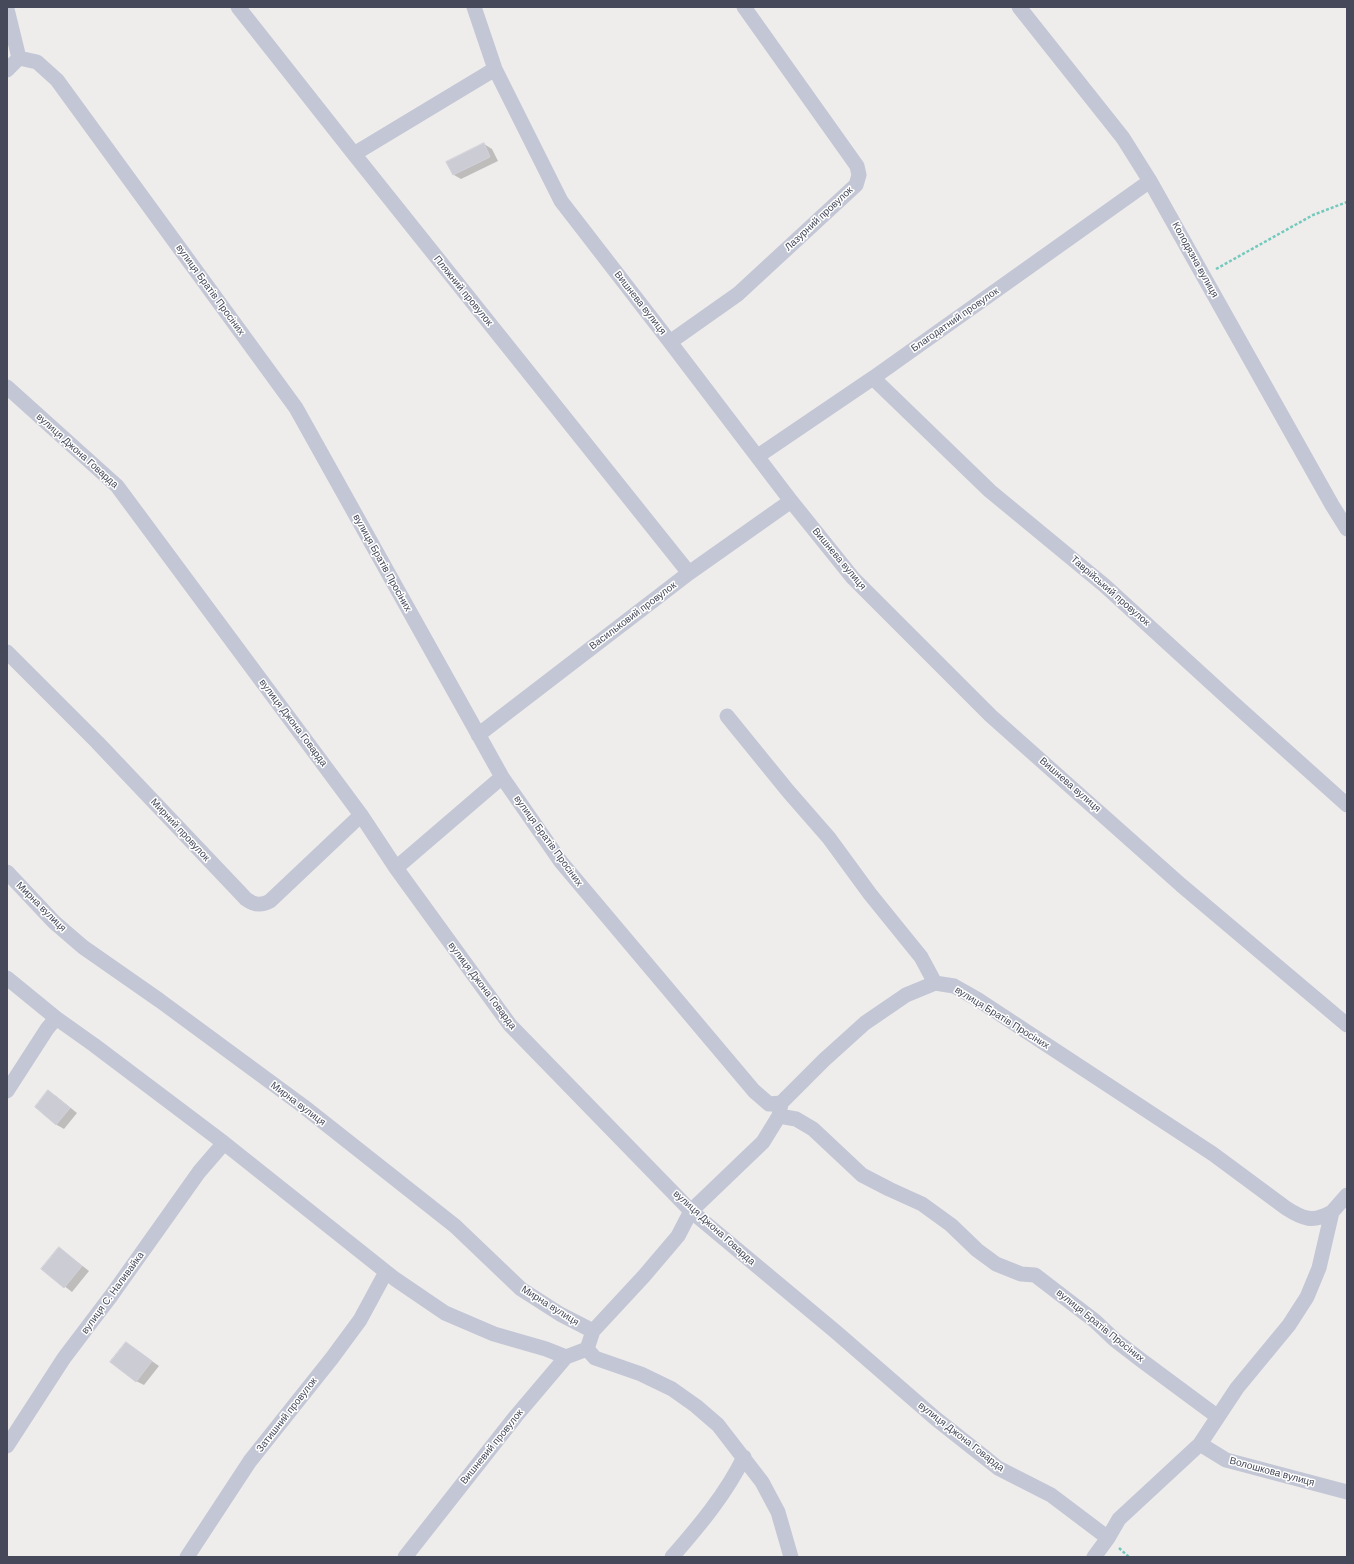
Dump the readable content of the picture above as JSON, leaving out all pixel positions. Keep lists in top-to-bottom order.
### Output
{
  "streets": {
    "street": [
      "Лазурний провулок",
      "Колодязна вулиця",
      "вулиця Братів Просіних",
      "Пляжний провулок",
      "Вишнева вулиця",
      "Благодатний провулок",
      "вулиця Джона Говарда",
      "Таврійський провулок",
      "Васильковий провулок",
      "Мирний провулок",
      "Мирна вулиця",
      "вулиця С. Наливайка",
      "Затишний провулок",
      "Вишневий провулок",
      "Волошкова вулиця"
    ]
  },
  "crossings": [
    ["Лазурний провулок", "Вишнева вулиця"],
    ["Колодязна вулиця", "Благодатний провулок"],
    ["вулиця Братів Просіних", "Васильковий провулок"],
    ["Пляжний провулок", "Васильковий провулок"],
    ["Вишнева вулиця", "Благодатний провулок"],
    ["Вишнева вулиця", "Васильковий провулок"],
    ["Благодатний провулок", "Таврійський провулок"],
    ["вулиця Джона Говарда", "Мирний провулок"]
  ]
}
